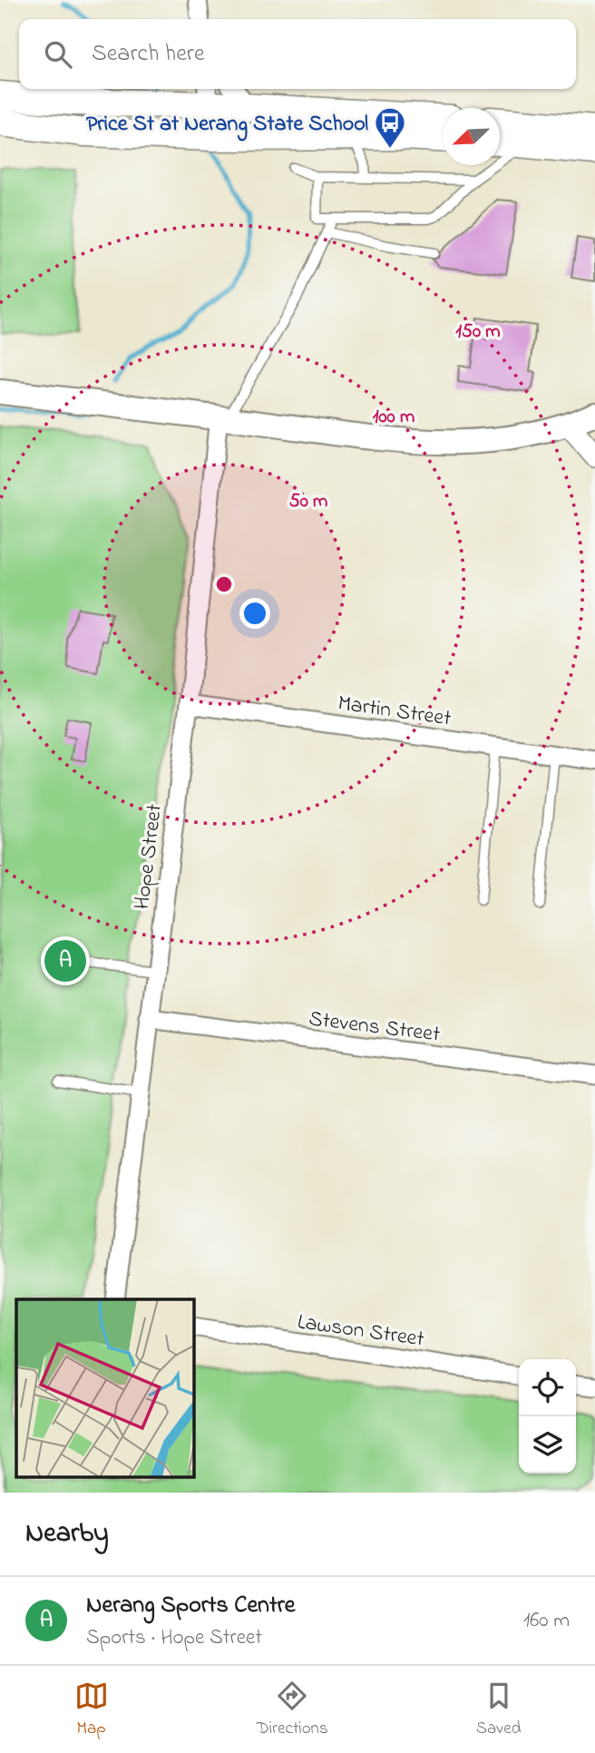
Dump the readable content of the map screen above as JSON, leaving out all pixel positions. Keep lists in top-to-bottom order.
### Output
{
  "streets": {
    "street": [
      "Martin Street",
      "Hope Street",
      "Stevens Street",
      "Lawson Street"
    ]
  },
  "crossings": [
    ["Martin Street", "Hope Street"],
    ["Hope Street", "Stevens Street"]
  ],
  "places": {
    "bus stop": ["Price St at Nerang State School"]
  },
  "north": "bottom left",
  "page": {
    "search": "Search here",
    "pins": "A",
    "heading": "Nearby",
    "list": [
      {
        "mark": "A",
        "name": "Nerang Sports Centre",
        "note": "Sports · Hope Street",
        "value": "160 m"
      }
    ],
    "nav": ["Map", "Directions", "Saved"]
  },
  "rings": ["150 m", "100 m", "50 m"]
}
